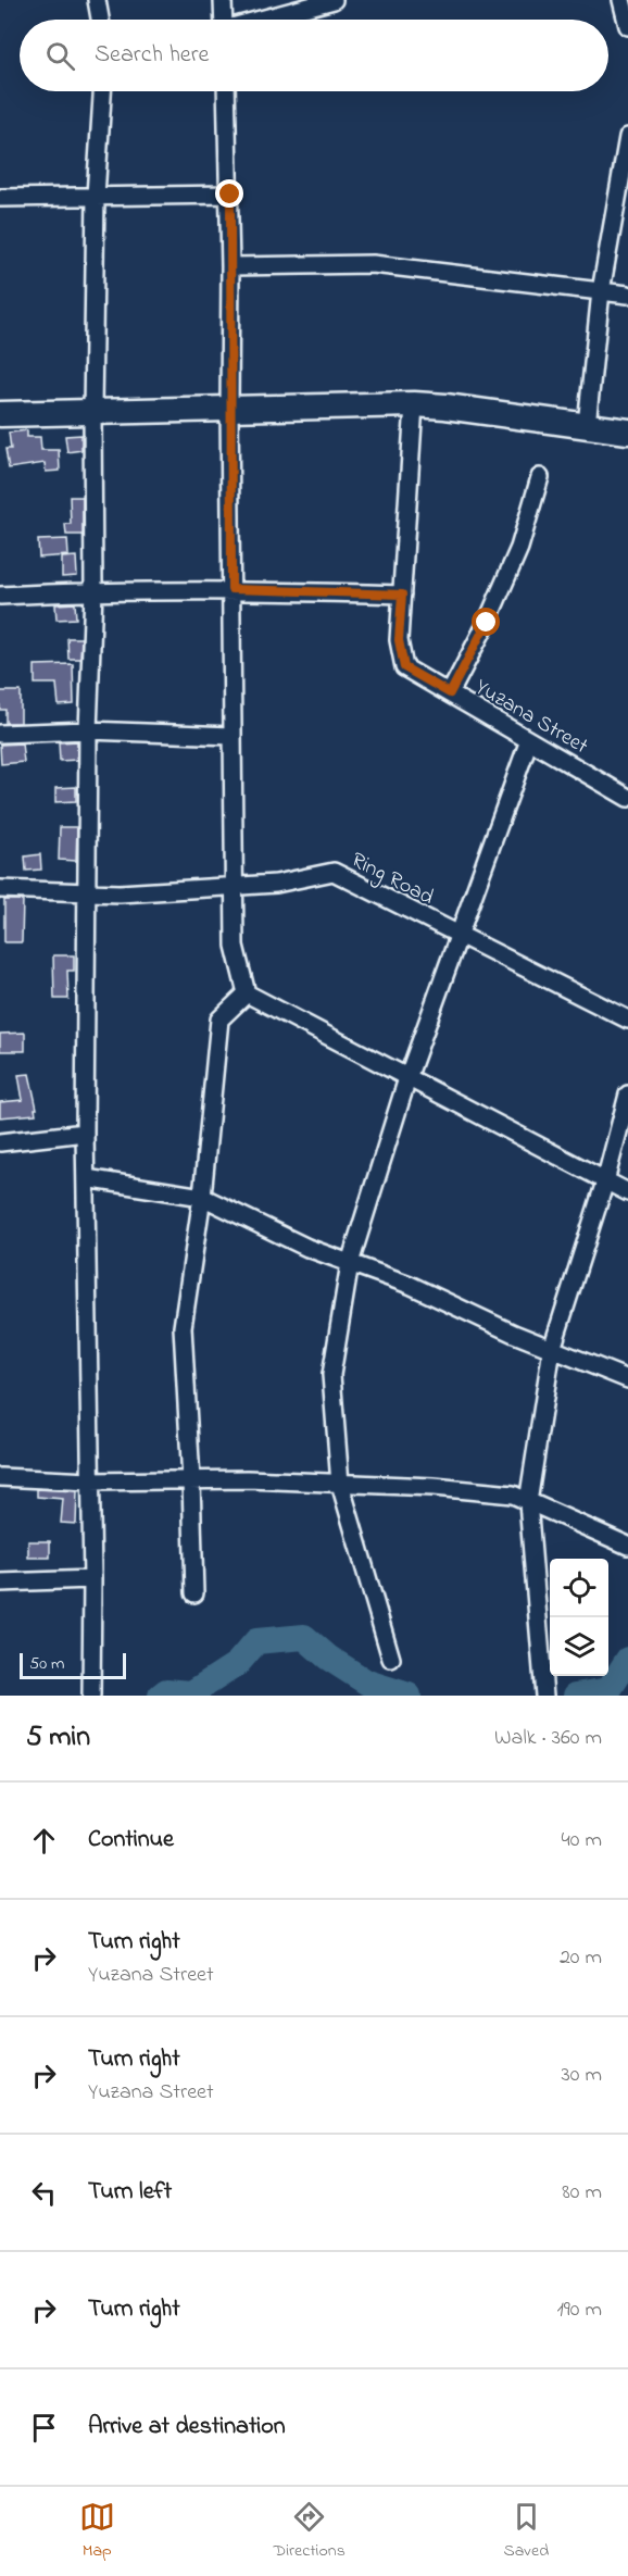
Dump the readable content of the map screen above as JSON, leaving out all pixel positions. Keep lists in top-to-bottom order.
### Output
{
  "streets": {
    "street": ["Yuzana Street", "Ring Road"]
  },
  "scale_bar": "50 m",
  "page": {
    "search": "Search here",
    "scale": "50 m",
    "heading": ["5 min", "Walk · 360 m"],
    "list": [
      ["Continue", "40 m"],
      ["Turn right", "Yuzana Street", "20 m"],
      ["Turn right", "Yuzana Street", "30 m"],
      ["Turn left", "80 m"],
      ["Turn right", "190 m"],
      "Arrive at destination"
    ],
    "nav": ["Map", "Directions", "Saved"]
  }
}
